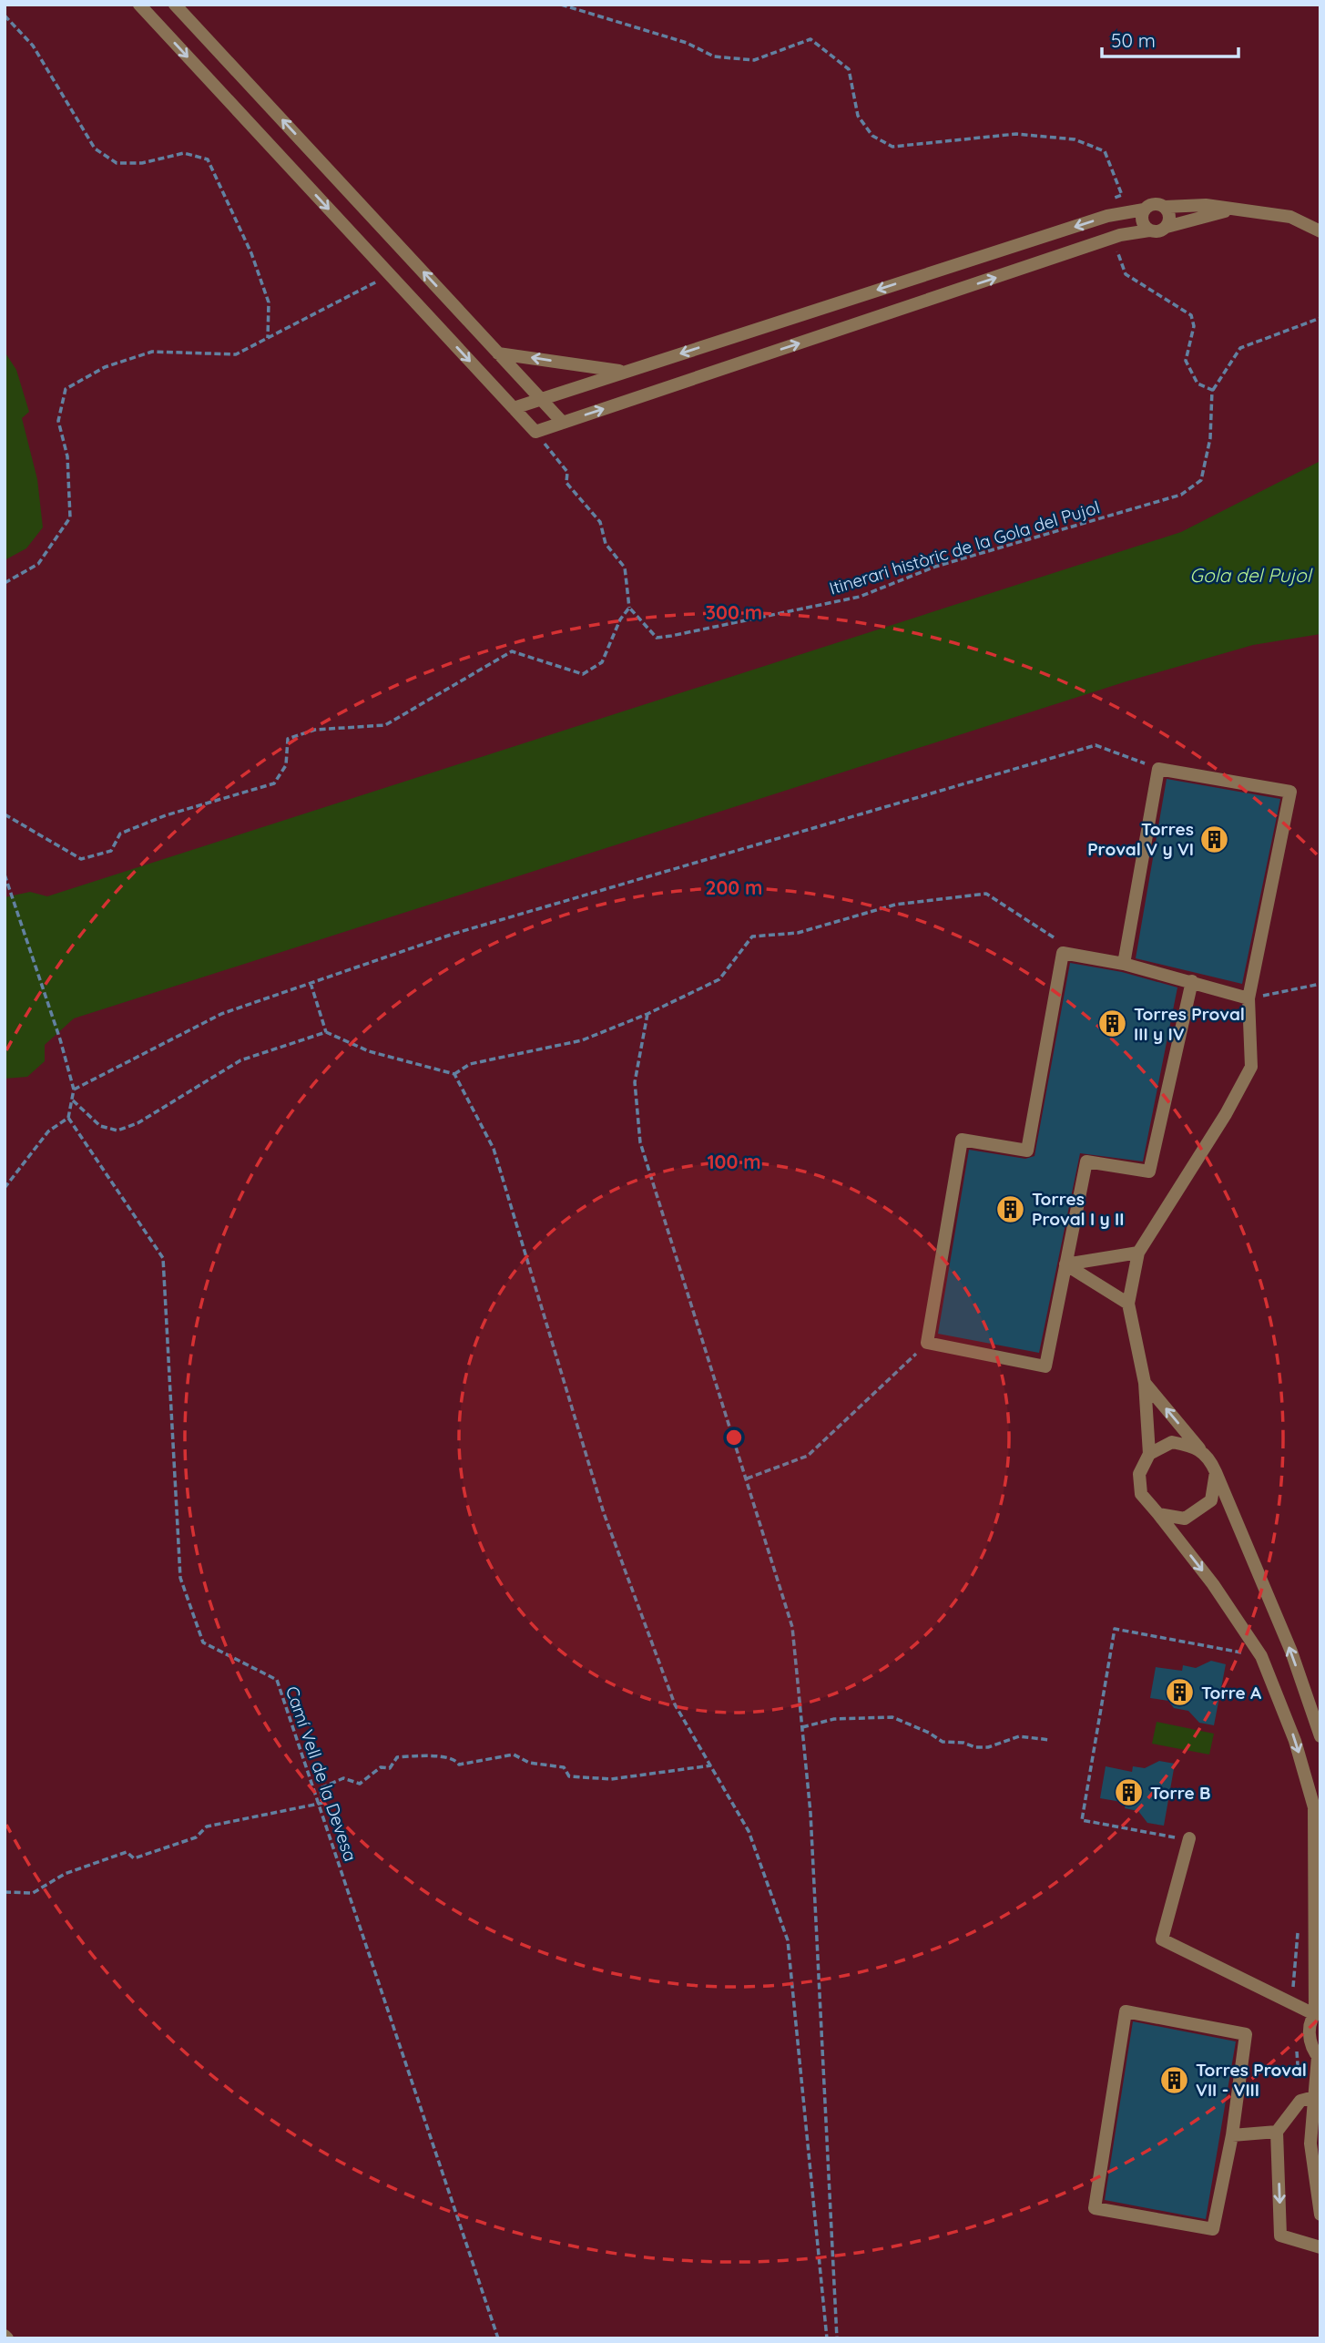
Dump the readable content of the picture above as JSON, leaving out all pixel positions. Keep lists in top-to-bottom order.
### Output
{
  "streets": {
    "path": ["Itinerari històric de la Gola del Pujol", "Camí Vell de la Devesa"]
  },
  "water": ["Gola del Pujol"],
  "places": {
    "building": [
      "Torres Proval V y VI",
      "Torres Proval III y IV",
      "Torres Proval I y II",
      "Torre A",
      "Torre B",
      "Torres Proval VII - VIII"
    ]
  },
  "scale_bar": "50 m",
  "rings": ["300 m", "200 m", "100 m"]
}
